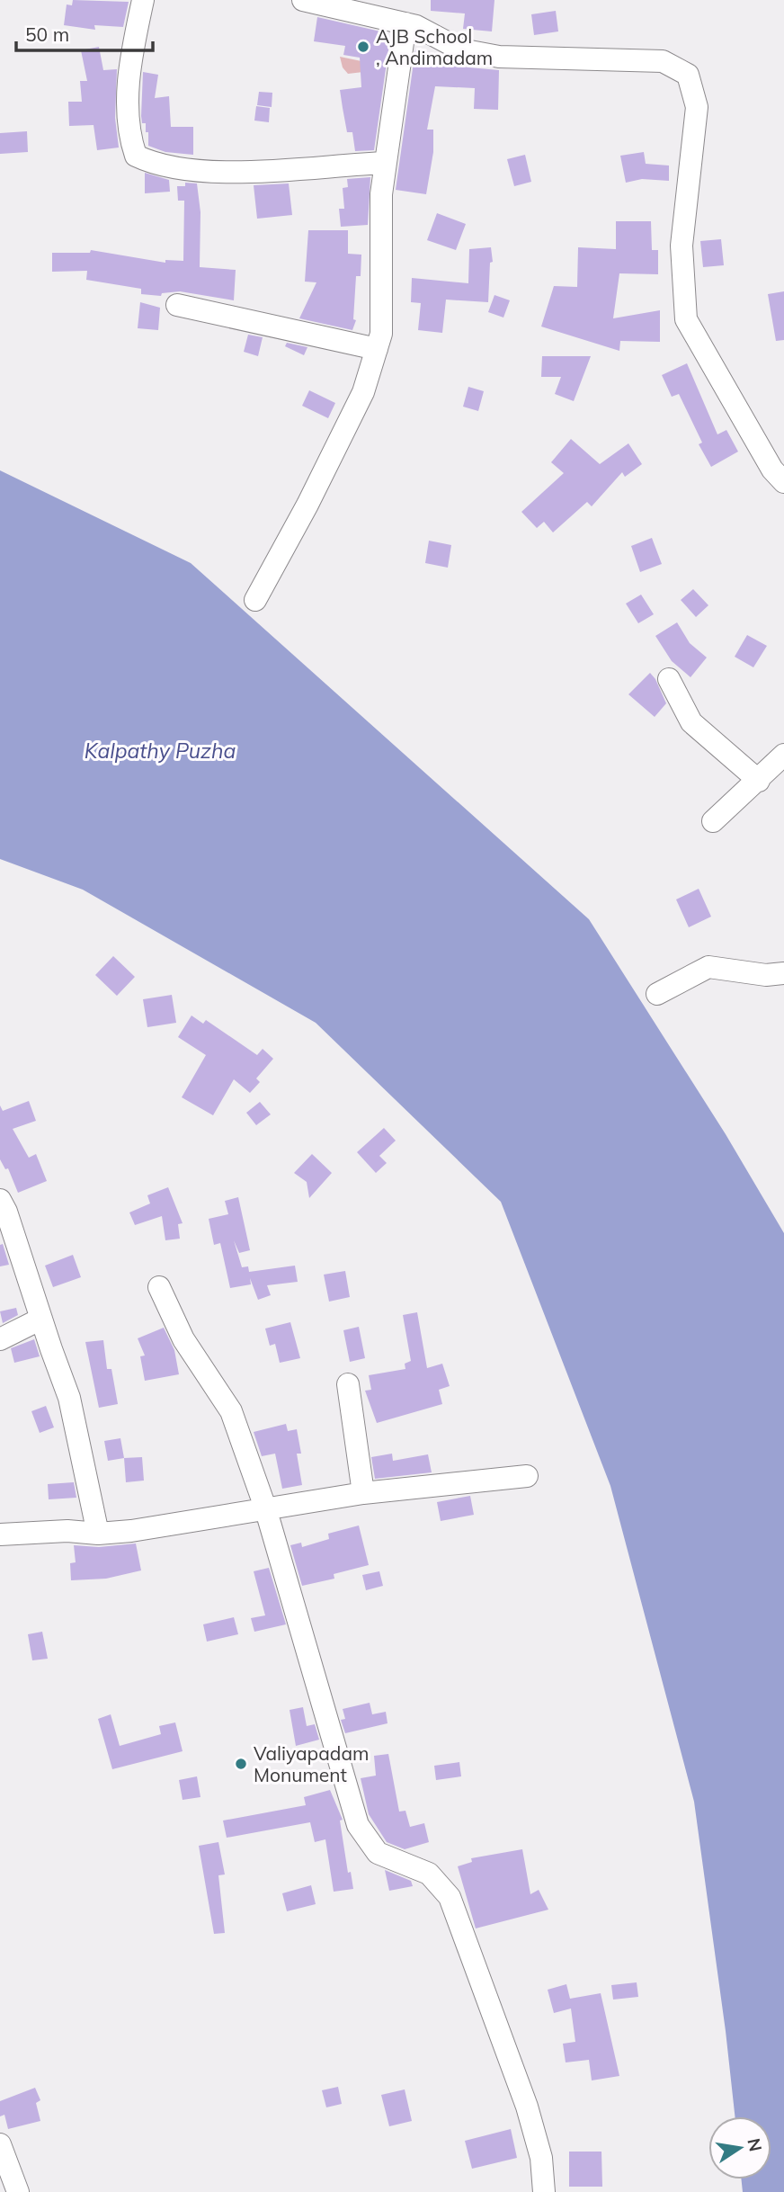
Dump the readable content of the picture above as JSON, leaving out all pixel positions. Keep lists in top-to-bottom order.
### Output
{
  "water": ["Kalpathy Puzha"],
  "places": ["AJB School , Andimadam", "Valiyapadam Monument"],
  "scale_bar": "50 m",
  "north": "right"
}
